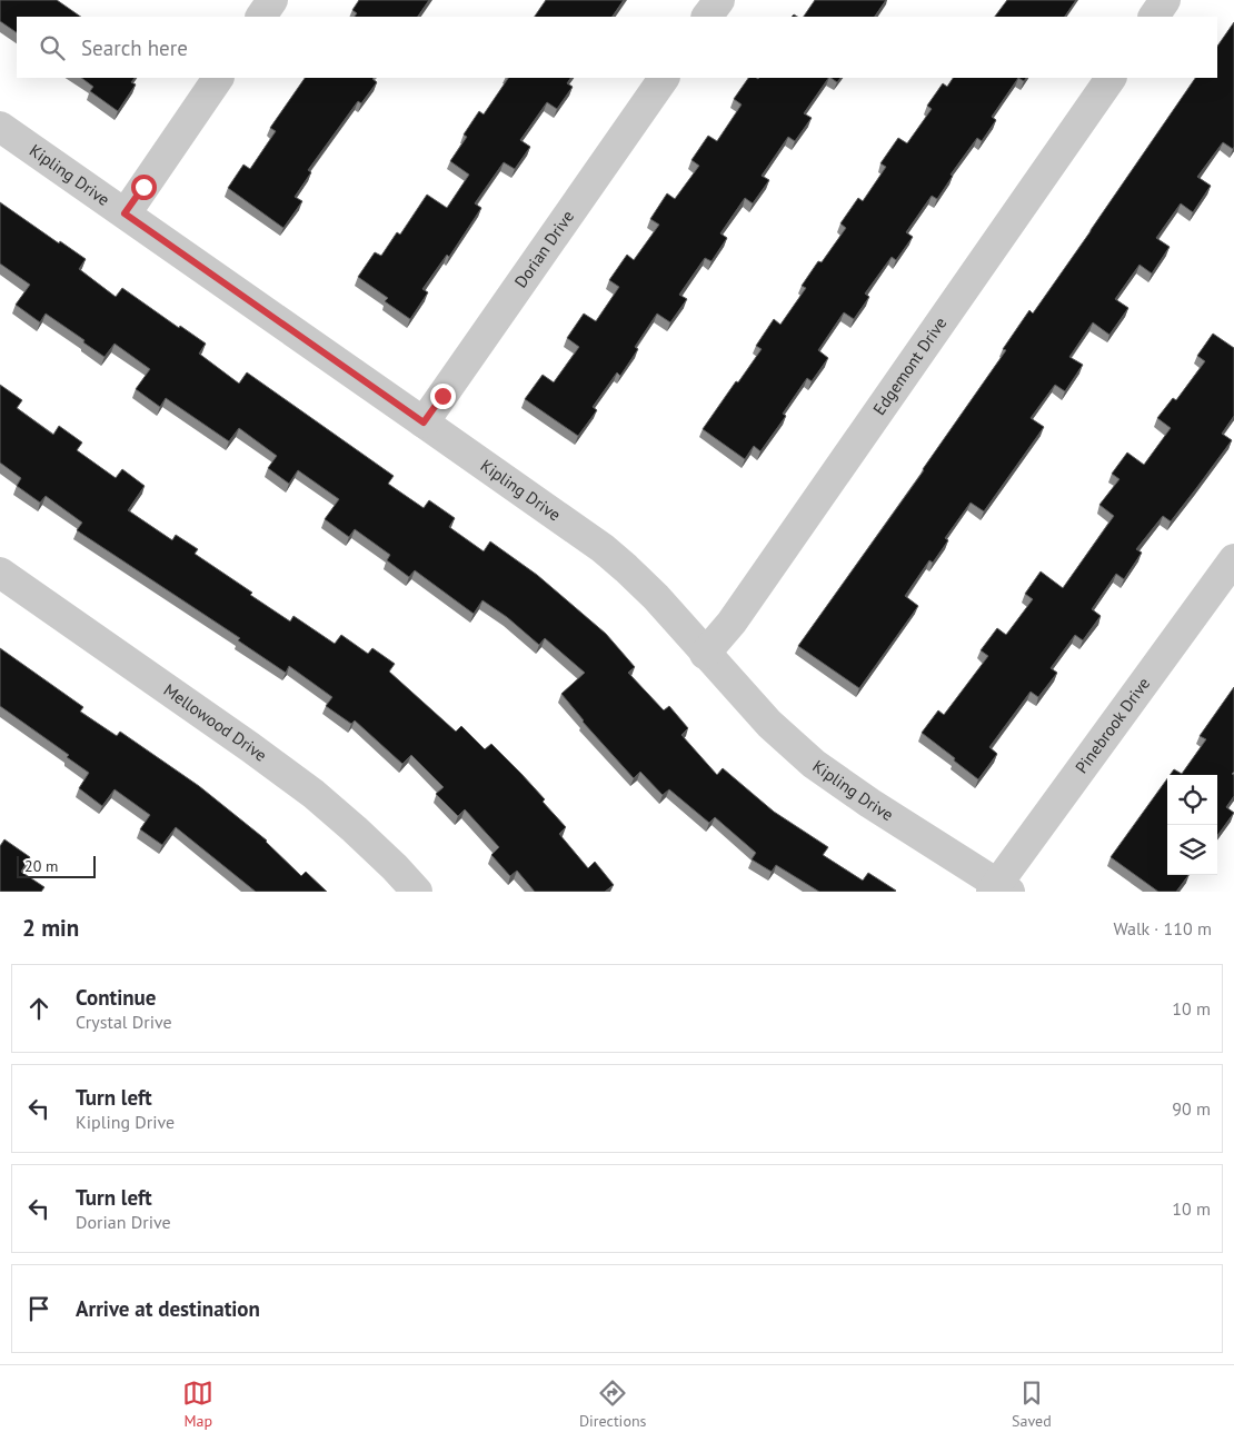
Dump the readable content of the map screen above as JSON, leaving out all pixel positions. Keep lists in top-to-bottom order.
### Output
{
  "streets": {
    "street": [
      "Kipling Drive",
      "Dorian Drive",
      "Edgemont Drive",
      "Mellowood Drive",
      "Pinebrook Drive"
    ]
  },
  "crossings": [
    ["Kipling Drive", "Dorian Drive"],
    ["Kipling Drive", "Edgemont Drive"],
    ["Kipling Drive", "Pinebrook Drive"]
  ],
  "scale_bar": "20 m",
  "page": {
    "search": "Search here",
    "scale": "20 m",
    "heading": ["2 min", "Walk · 110 m"],
    "list": [
      ["Continue", "Crystal Drive", "10 m"],
      ["Turn left", "Kipling Drive", "90 m"],
      ["Turn left", "Dorian Drive", "10 m"],
      "Arrive at destination"
    ],
    "nav": ["Map", "Directions", "Saved"]
  }
}
